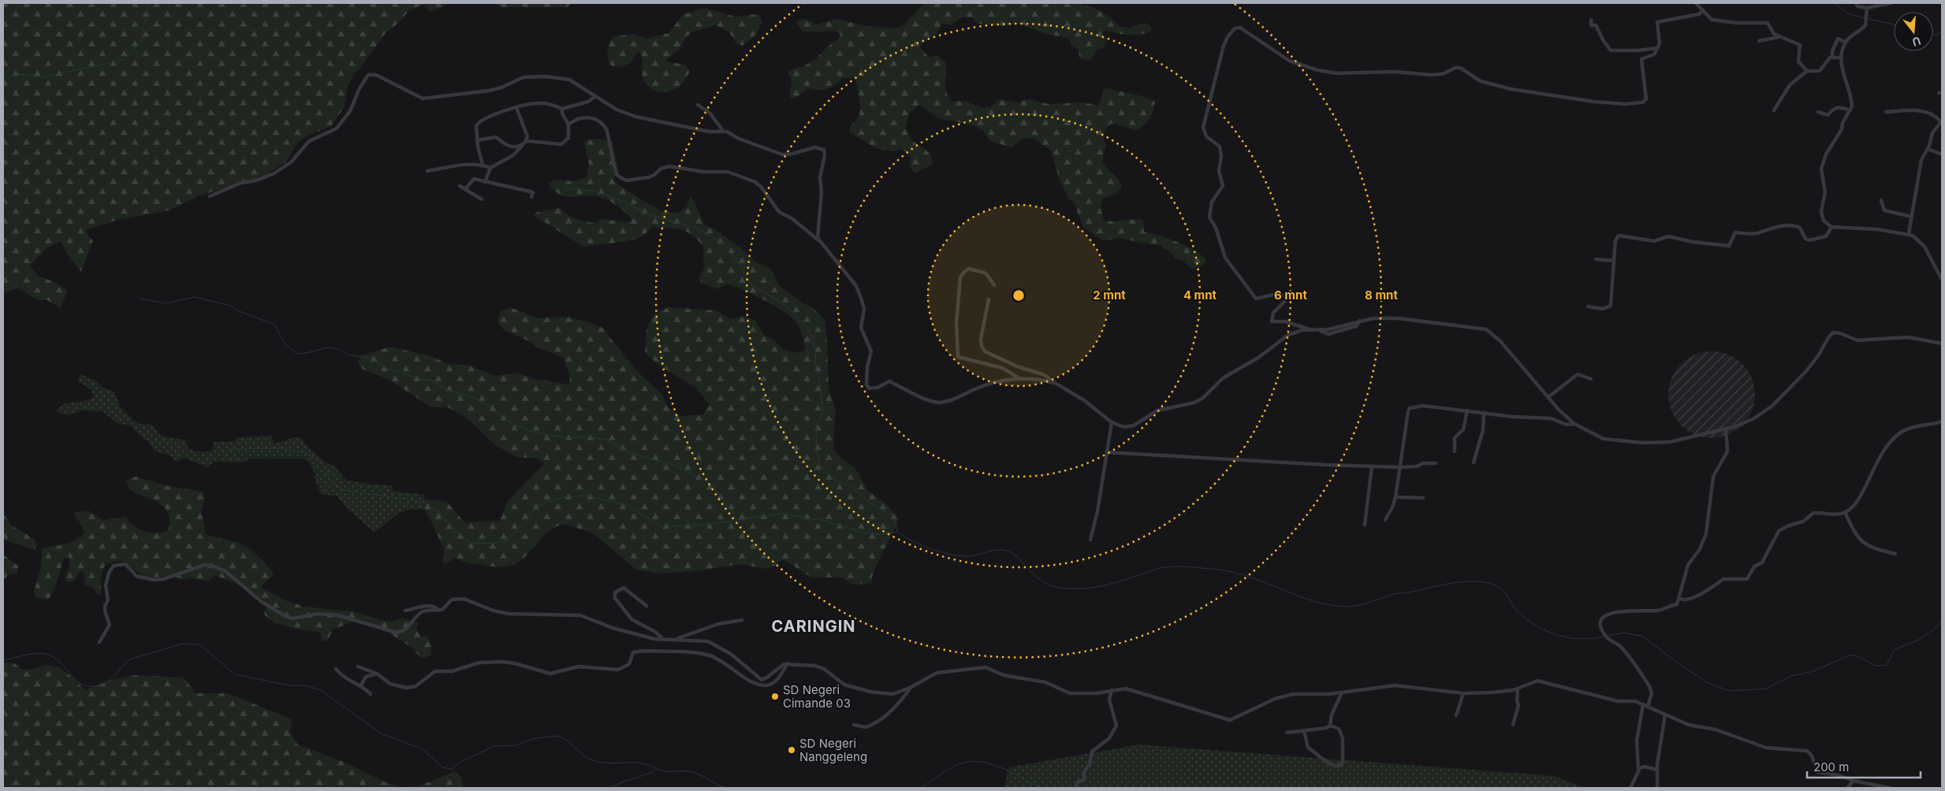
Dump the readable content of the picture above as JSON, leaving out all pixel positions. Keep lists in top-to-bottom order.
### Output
{
  "districts": ["CARINGIN"],
  "places": ["SD Negeri Cimande 03", "SD Negeri Nanggeleng"],
  "scale_bar": "200 m",
  "north": "bottom",
  "rings": [
    "2 mnt",
    "4 mnt",
    "6 mnt",
    "8 mnt"
  ]
}
